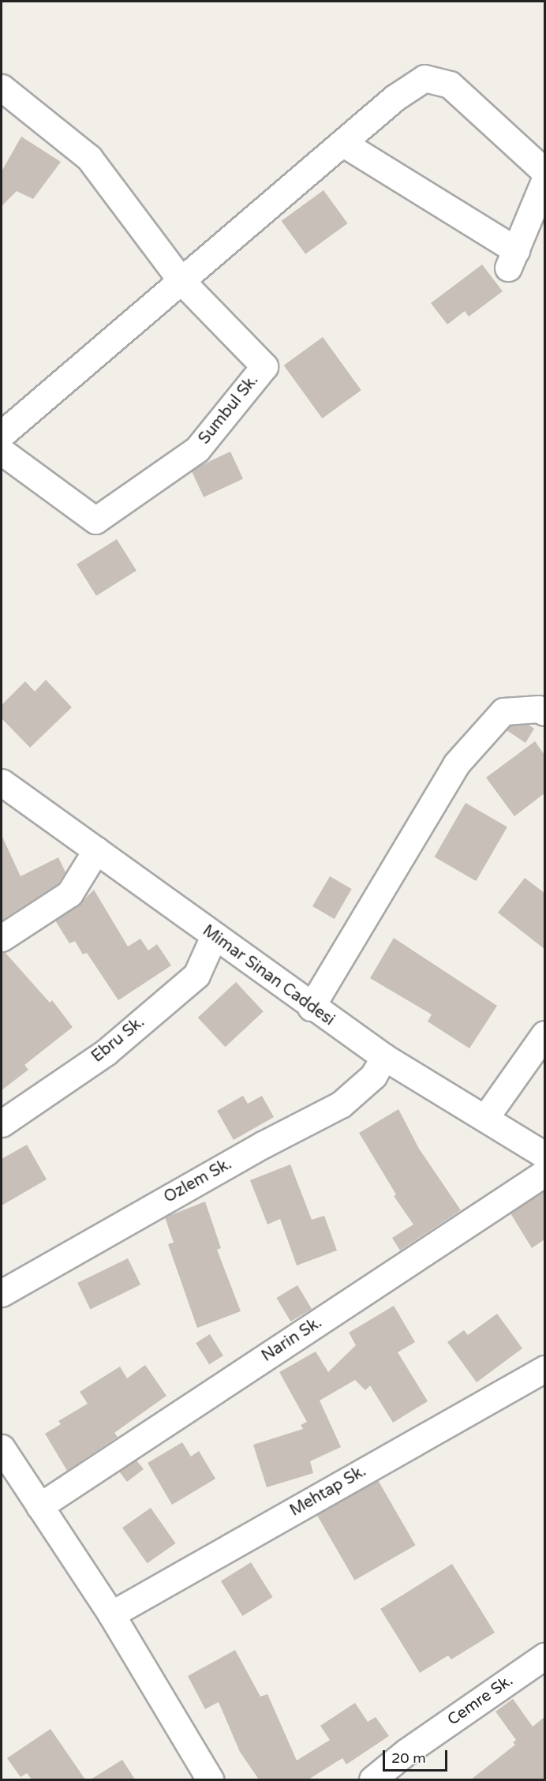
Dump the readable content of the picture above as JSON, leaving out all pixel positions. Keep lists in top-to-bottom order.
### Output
{
  "streets": {
    "street": [
      "Sumbul Sk.",
      "Mimar Sinan Caddesi",
      "Ebru Sk.",
      "Ozlem Sk.",
      "Narin Sk.",
      "Mehtap Sk.",
      "Cemre Sk."
    ]
  },
  "crossings": [
    ["Mimar Sinan Caddesi", "Ebru Sk."],
    ["Mimar Sinan Caddesi", "Ozlem Sk."]
  ],
  "scale_bar": "20 m"
}
